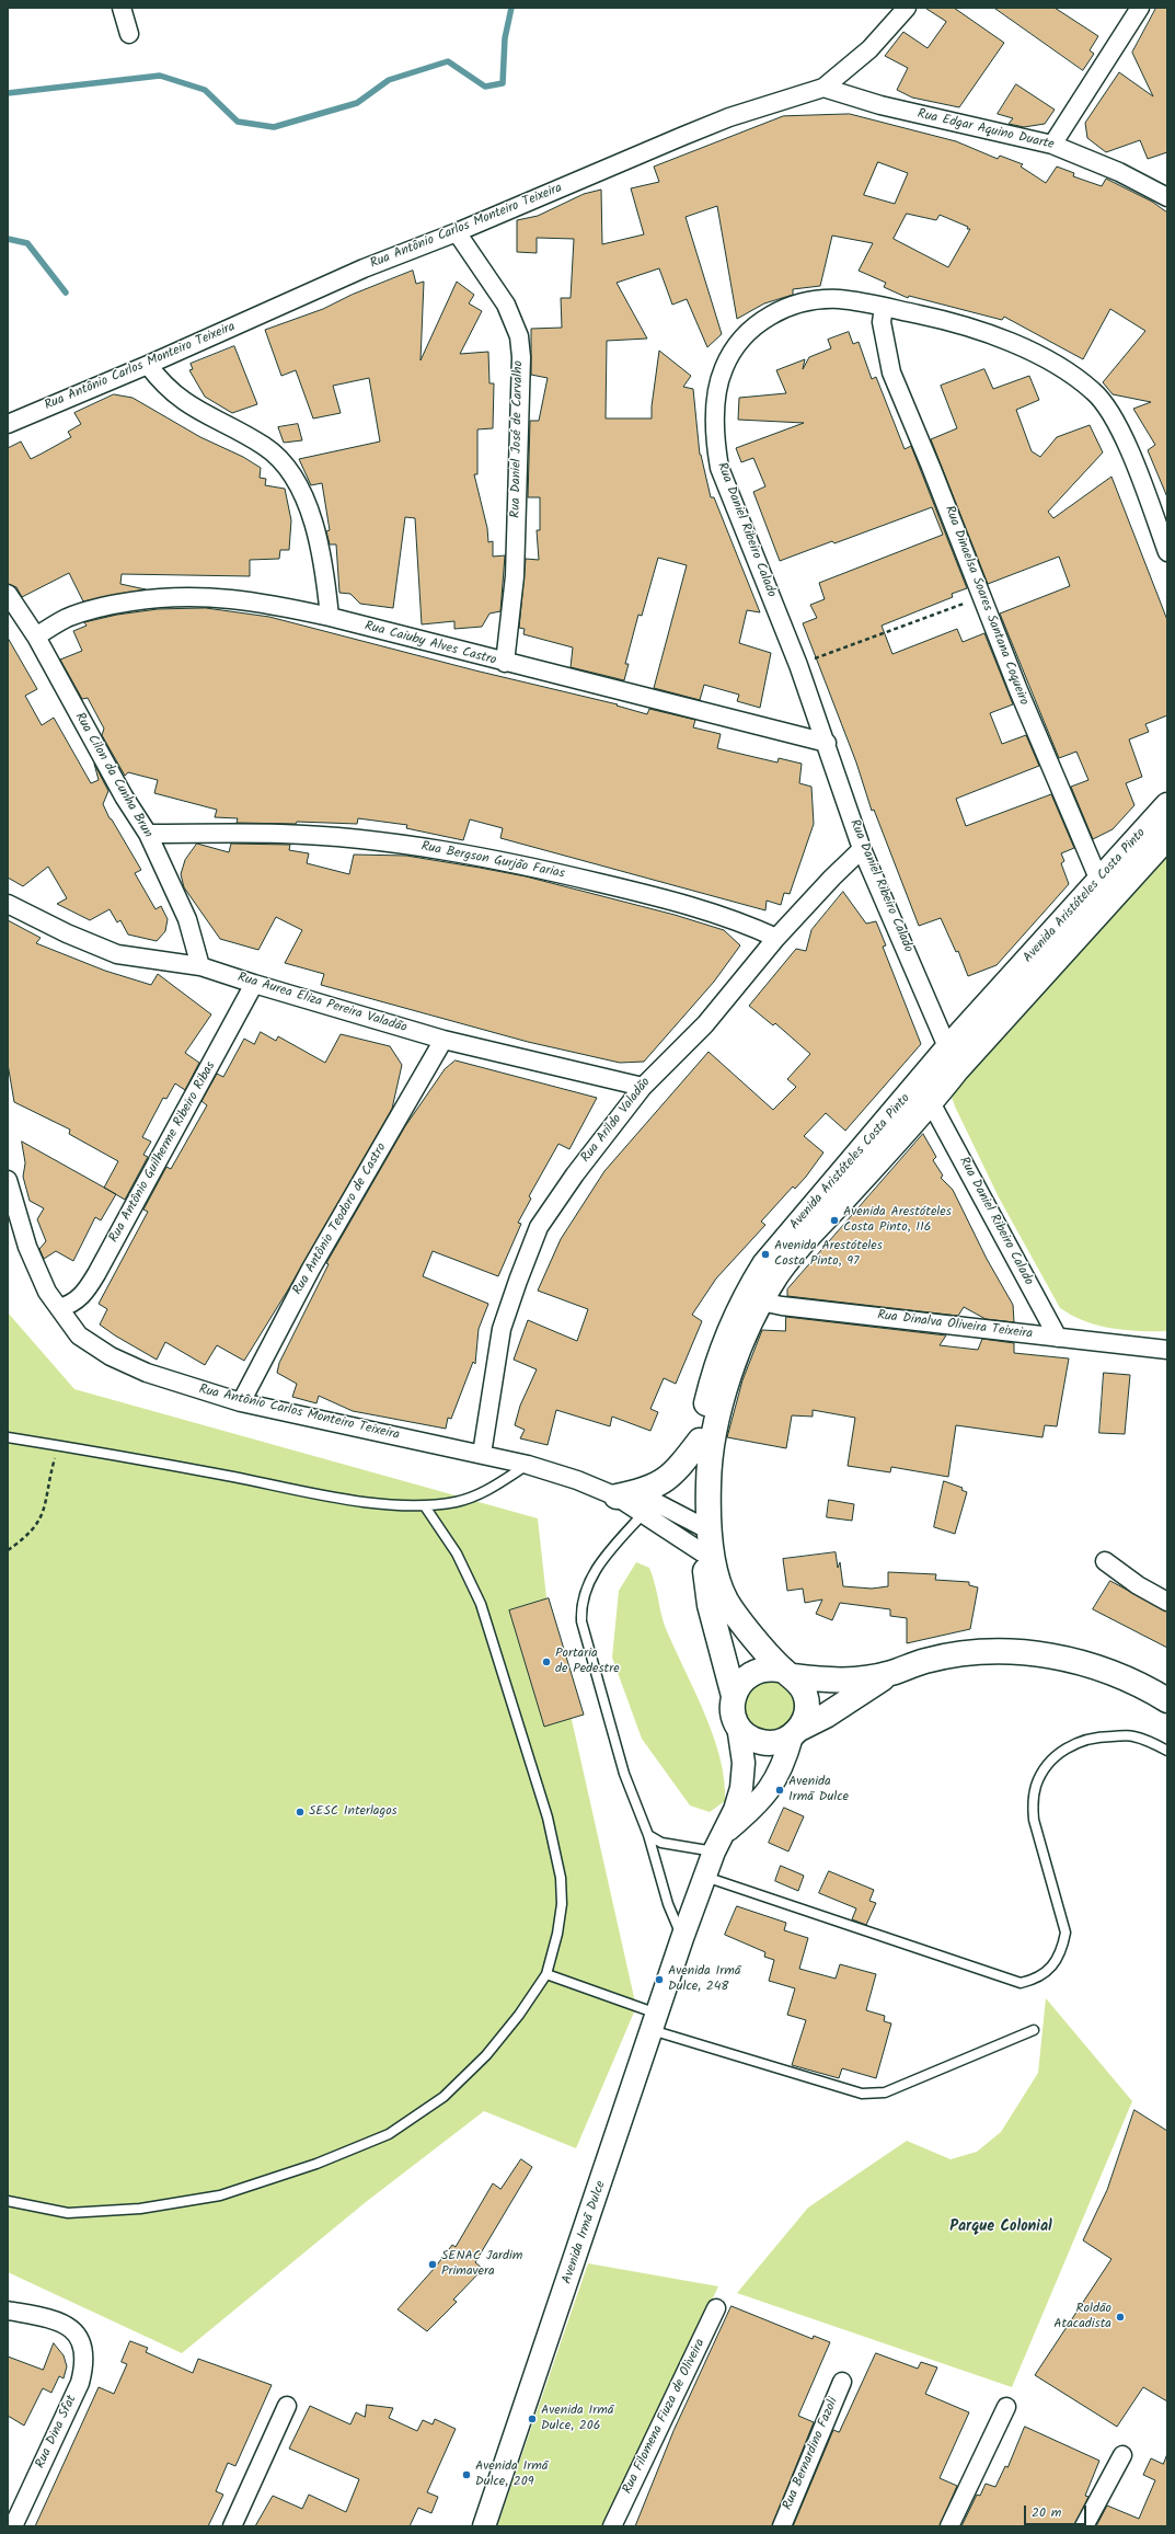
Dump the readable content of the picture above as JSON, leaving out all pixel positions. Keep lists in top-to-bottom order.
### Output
{
  "streets": {
    "main road": ["Avenida Aristóteles Costa Pinto"],
    "street": [
      "Rua Edgar Aquino Duarte",
      "Rua Antônio Carlos Monteiro Teixeira",
      "Rua Daniel José de Carvalho",
      "Rua Daniel Ribeiro Calado",
      "Rua Dinaelsa Soares Santana Coqueiro",
      "Rua Caiuby Alves Castro",
      "Rua Cilon da Cunha Brun",
      "Rua Bergson Gurjão Farias",
      "Rua Aurea Eliza Pereira Valadão",
      "Rua Arildo Valadão",
      "Rua Antônio Guilherme Ribeiro Ribas",
      "Rua Antônio Teodoro de Castro",
      "Rua Dinalva Oliveira Teixeira",
      "Avenida Irmã Dulce",
      "Rua Filomena Fiuza de Oliveira",
      "Rua Dina Sfat",
      "Rua Bernardino Fazoli"
    ]
  },
  "crossings": [
    ["Rua Edgar Aquino Duarte", "Rua Antônio Carlos Monteiro Teixeira"],
    ["Rua Antônio Carlos Monteiro Teixeira", "Rua Daniel José de Carvalho"],
    ["Rua Antônio Carlos Monteiro Teixeira", "Avenida Aristóteles Costa Pinto"],
    ["Rua Antônio Carlos Monteiro Teixeira", "Rua Arildo Valadão"],
    ["Rua Antônio Carlos Monteiro Teixeira", "Rua Antônio Guilherme Ribeiro Ribas"],
    ["Rua Antônio Carlos Monteiro Teixeira", "Rua Antônio Teodoro de Castro"],
    ["Rua Daniel José de Carvalho", "Rua Caiuby Alves Castro"],
    ["Rua Daniel Ribeiro Calado", "Rua Dinaelsa Soares Santana Coqueiro"],
    ["Rua Daniel Ribeiro Calado", "Rua Caiuby Alves Castro"],
    ["Rua Daniel Ribeiro Calado", "Avenida Aristóteles Costa Pinto"],
    ["Rua Daniel Ribeiro Calado", "Rua Arildo Valadão"],
    ["Rua Daniel Ribeiro Calado", "Rua Dinalva Oliveira Teixeira"],
    ["Rua Dinaelsa Soares Santana Coqueiro", "Avenida Aristóteles Costa Pinto"],
    ["Rua Caiuby Alves Castro", "Rua Cilon da Cunha Brun"],
    ["Rua Cilon da Cunha Brun", "Rua Bergson Gurjão Farias"],
    ["Rua Cilon da Cunha Brun", "Rua Aurea Eliza Pereira Valadão"],
    ["Rua Bergson Gurjão Farias", "Rua Arildo Valadão"],
    ["Avenida Aristóteles Costa Pinto", "Rua Dinalva Oliveira Teixeira"],
    ["Avenida Aristóteles Costa Pinto", "Avenida Irmã Dulce"],
    ["Rua Aurea Eliza Pereira Valadão", "Rua Arildo Valadão"],
    ["Rua Aurea Eliza Pereira Valadão", "Rua Antônio Guilherme Ribeiro Ribas"],
    ["Rua Aurea Eliza Pereira Valadão", "Rua Antônio Teodoro de Castro"]
  ],
  "districts": ["Parque Colonial"],
  "places": [
    "Avenida Arestóteles Costa Pinto, 116",
    "Avenida Arestóteles Costa Pinto, 97",
    "Portaria de Pedestre",
    "Avenida Irmã Dulce",
    "SESC Interlagos",
    "Avenida Irmã Dulce, 248",
    "SENAC Jardim Primavera",
    "Roldão Atacadista",
    "Avenida Irmã Dulce, 206",
    "Avenida Irmã Dulce, 209"
  ],
  "scale_bar": "20 m"
}
